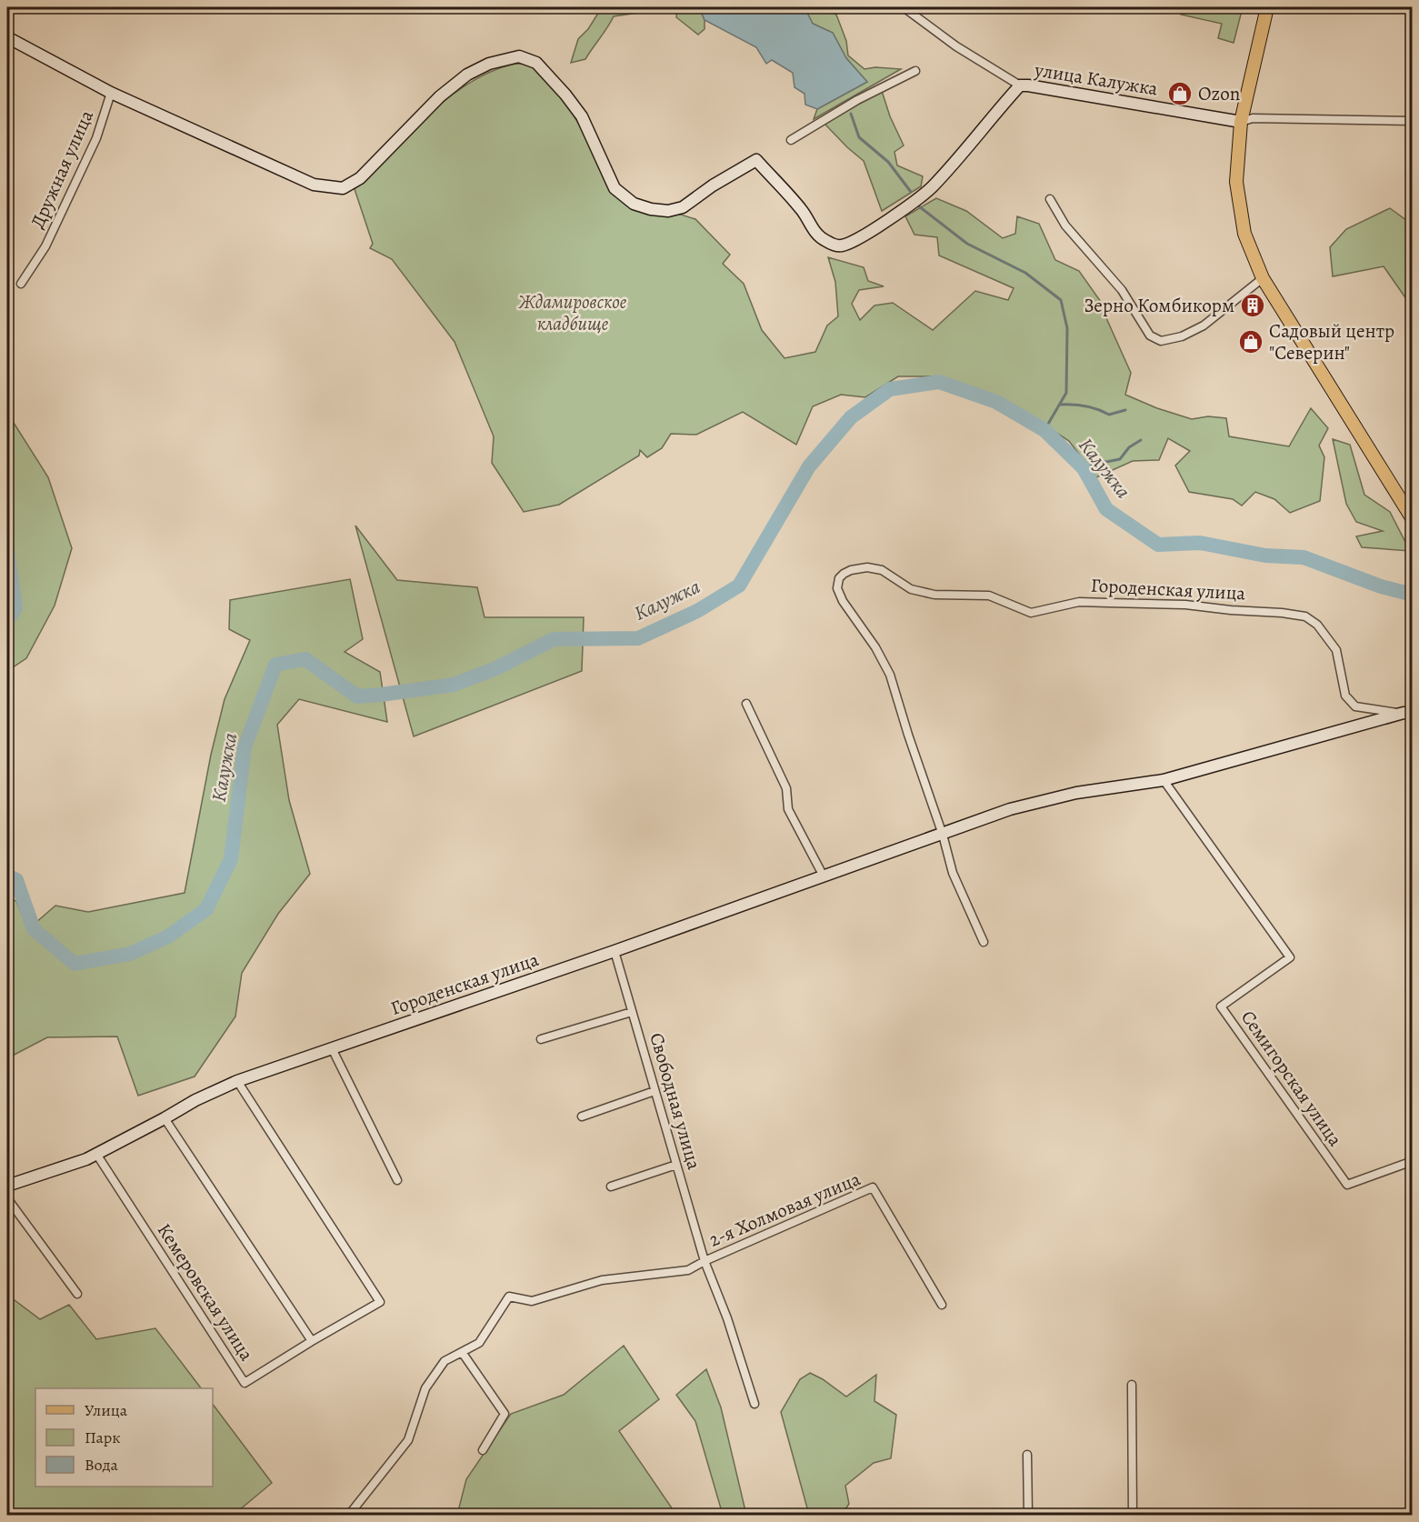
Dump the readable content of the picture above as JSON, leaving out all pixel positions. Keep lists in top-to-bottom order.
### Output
{
  "streets": {
    "street": [
      "улица Калужка",
      "Дружная улица",
      "Городенская улица",
      "Семигорская улица",
      "Свободная улица",
      "2-я Холмовая улица",
      "Кемеровская улица"
    ]
  },
  "crossings": [
    ["Городенская улица", "Семигорская улица"],
    ["Городенская улица", "Свободная улица"],
    ["Городенская улица", "Кемеровская улица"],
    ["Свободная улица", "2-я Холмовая улица"]
  ],
  "water": ["Калужка"],
  "parks": ["Ждамировское кладбище"],
  "places": {
    "shop": ["Ozon", "Садовый центр \"Северин\""],
    "building": ["Зерно Комбикорм"]
  },
  "legend": ["Улица", "Парк", "Вода"]
}
